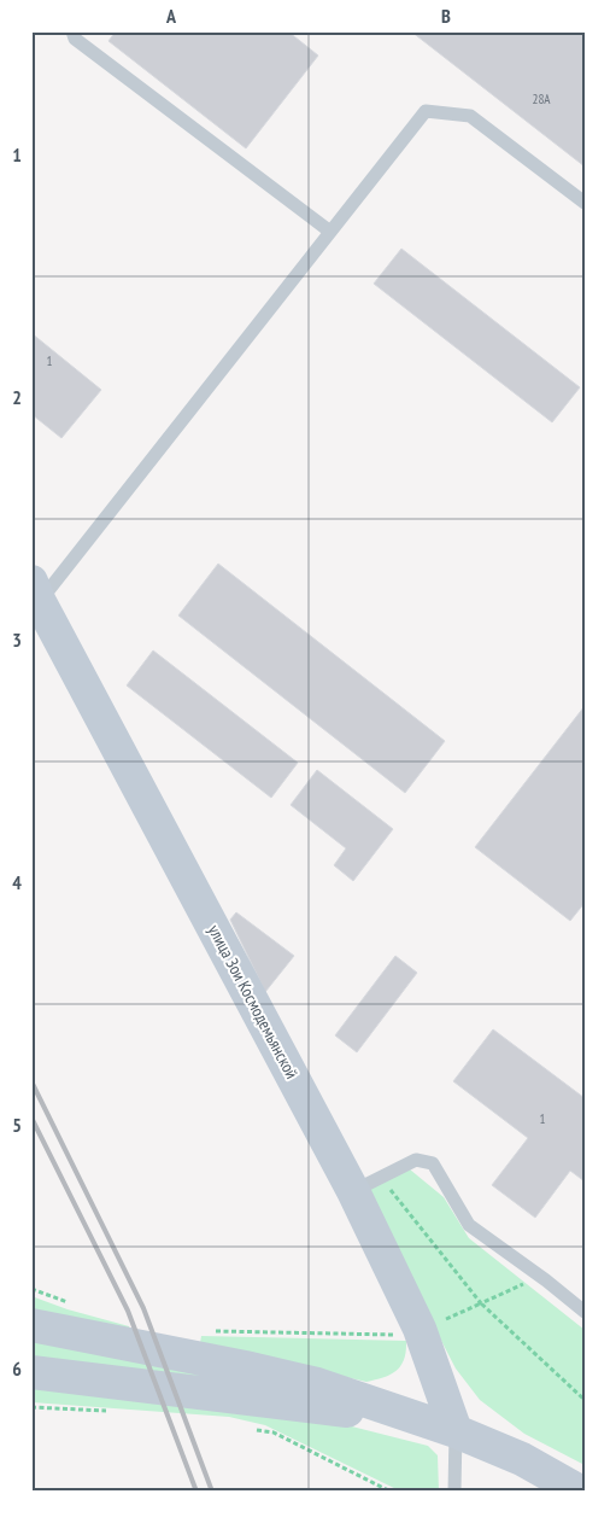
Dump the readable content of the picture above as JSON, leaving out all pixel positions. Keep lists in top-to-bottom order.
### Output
{
  "streets": {
    "main road": ["улица Зои Космодемьянской"]
  },
  "house_numbers": ["28А", "1", "1"],
  "grid": {
    "columns": ["A", "B"],
    "rows": [
      "1",
      "2",
      "3",
      "4",
      "5",
      "6"
    ]
  }
}
